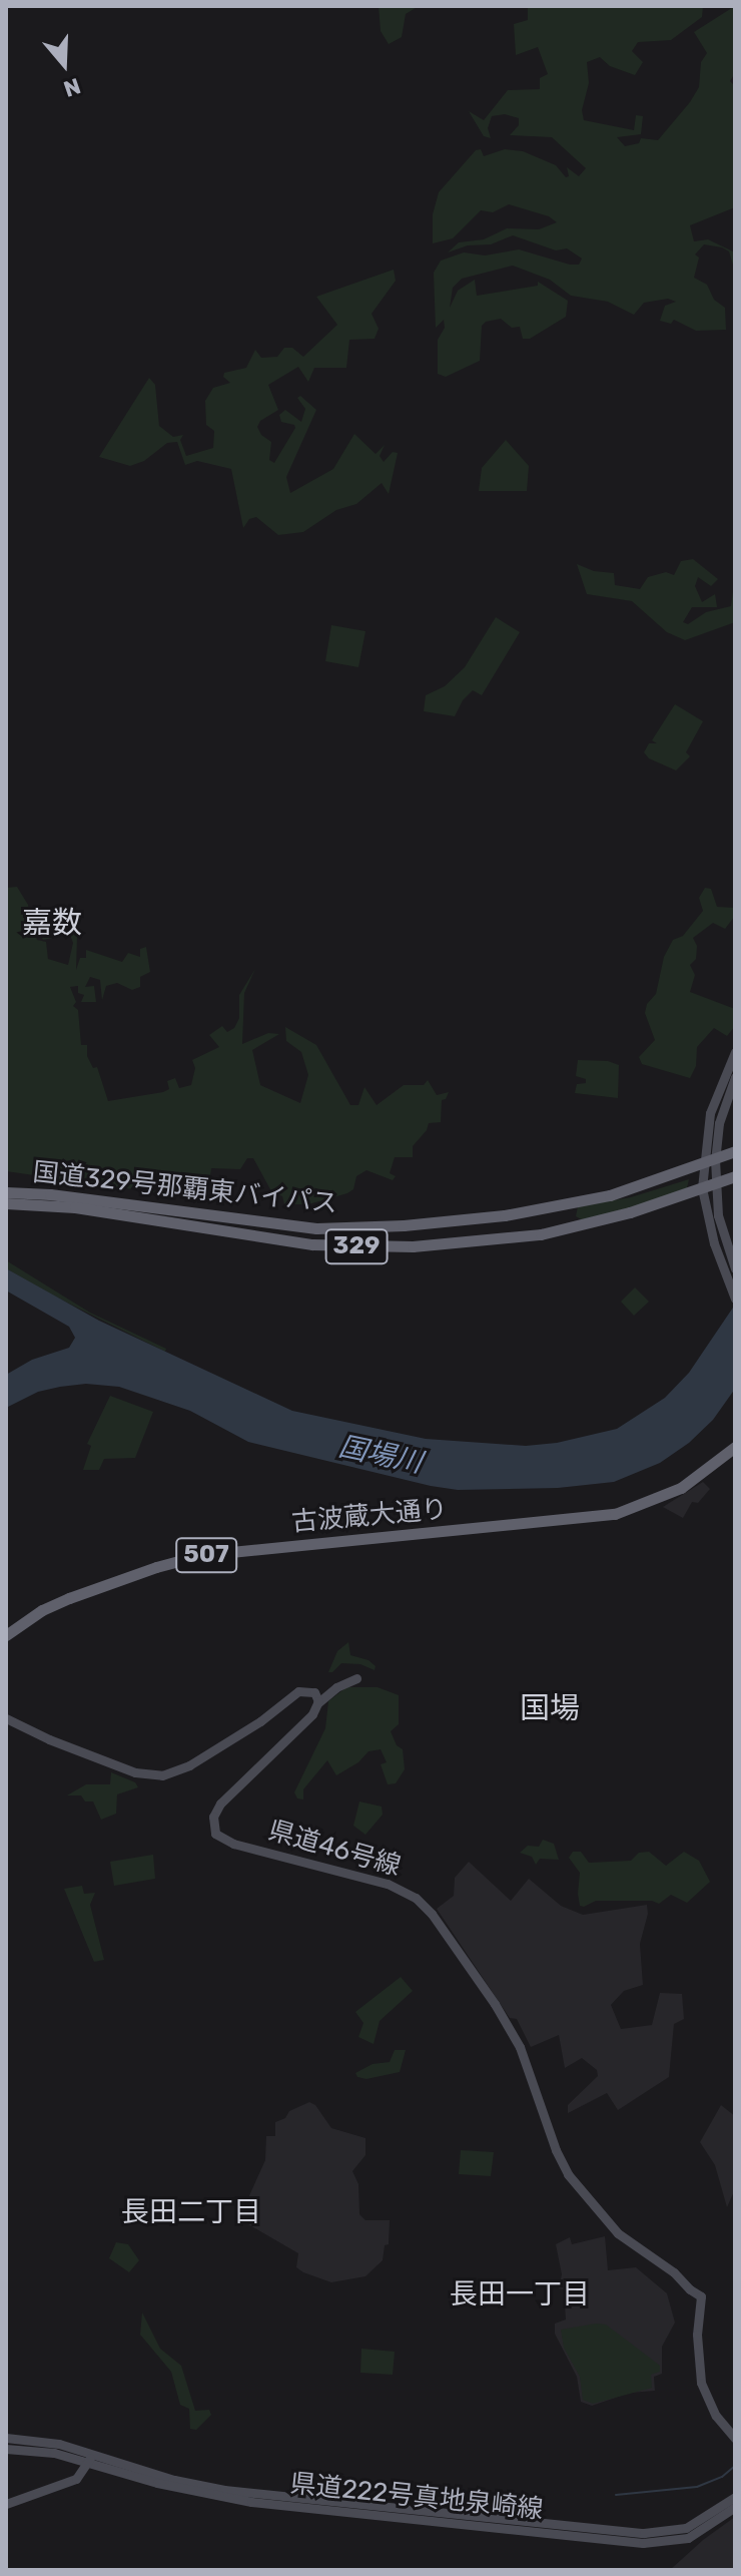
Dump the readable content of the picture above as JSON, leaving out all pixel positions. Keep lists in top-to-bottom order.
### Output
{
  "streets": {
    "highway": [
      "国道329号那覇東バイパス",
      "329",
      "古波蔵大通り",
      "507"
    ],
    "main road": ["県道46号線", "県道222号真地泉崎線"]
  },
  "districts": [
    "嘉数",
    "国場",
    "長田二丁目",
    "長田一丁目"
  ],
  "water": ["国場川"],
  "north": "bottom"
}
